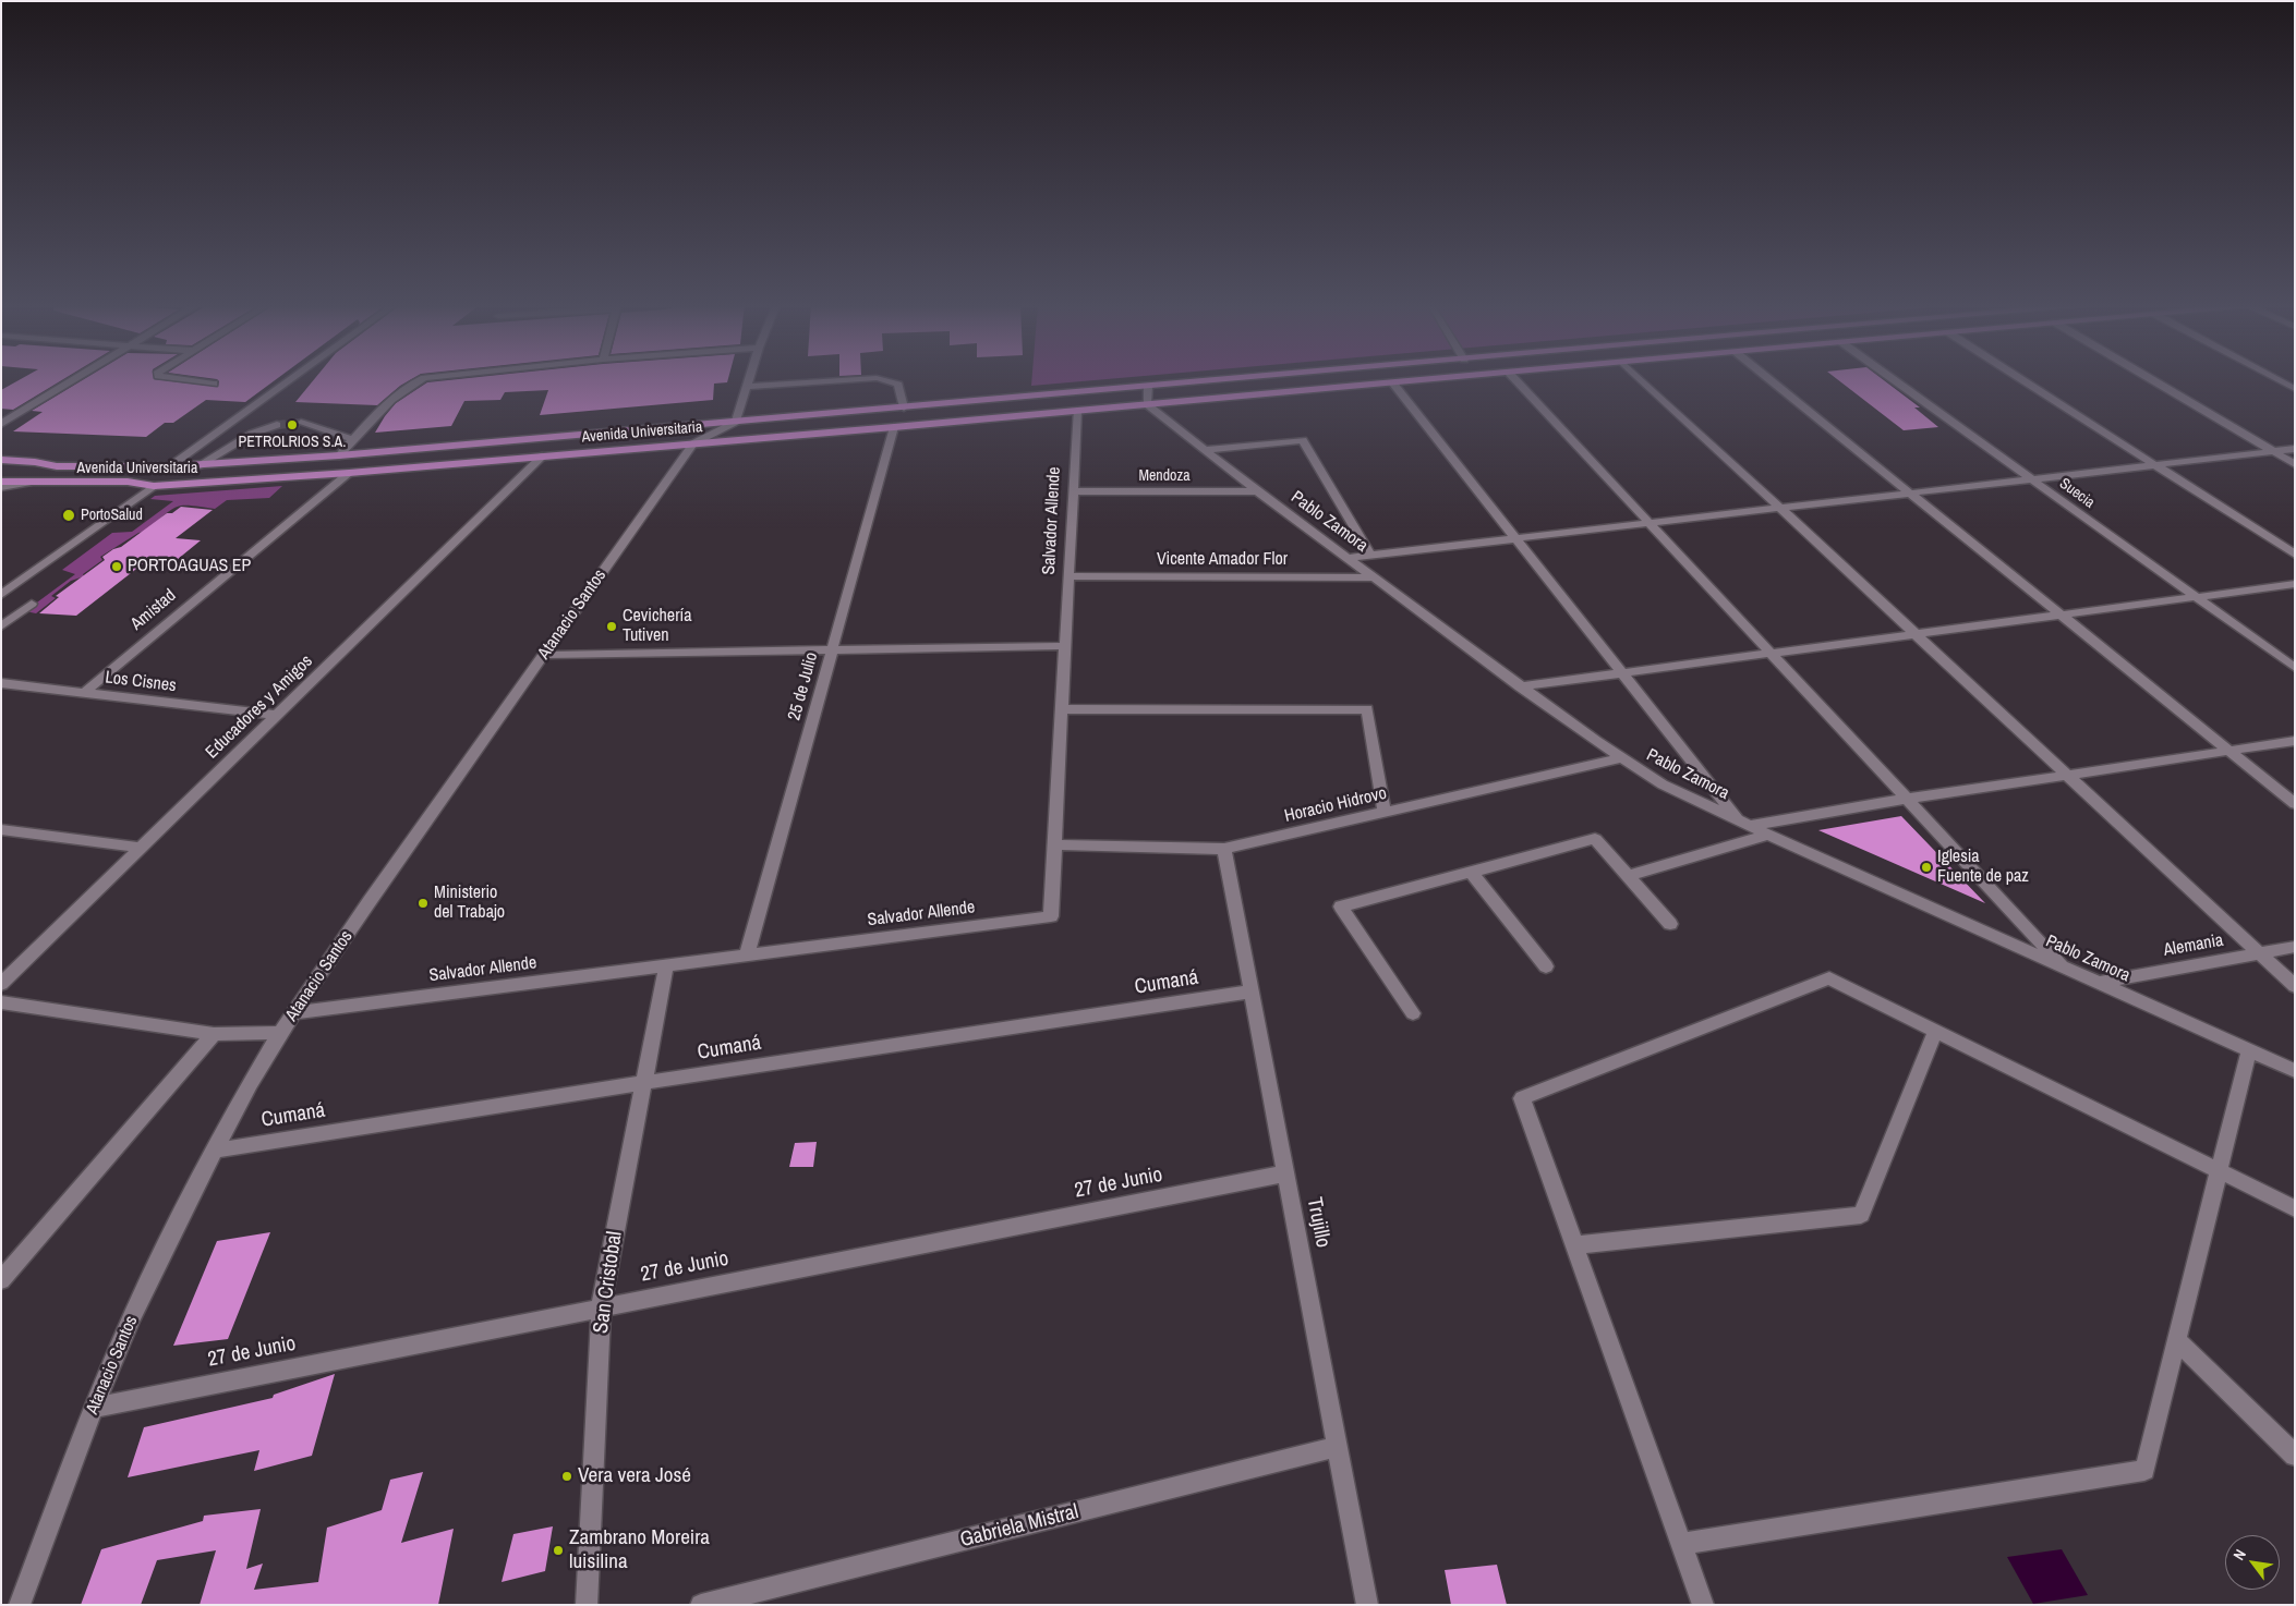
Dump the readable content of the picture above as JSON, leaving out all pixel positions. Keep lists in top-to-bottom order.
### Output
{
  "streets": {
    "main road": ["Avenida Universitaria"],
    "street": [
      "Mendoza",
      "Suecia",
      "Salvador Allende",
      "Pablo Zamora",
      "Vicente Amador Flor",
      "Amistad",
      "Atanacio Santos",
      "Los Cisnes",
      "25 de Julio",
      "Educadores y Amigos",
      "Horacio Hidrovo",
      "Alemania",
      "Cumaná",
      "27 de Junio",
      "Trujillo",
      "San Cristobal",
      "Gabriela Mistral"
    ]
  },
  "crossings": [
    ["Avenida Universitaria", "Salvador Allende"],
    ["Avenida Universitaria", "Pablo Zamora"],
    ["Avenida Universitaria", "Amistad"],
    ["Avenida Universitaria", "Atanacio Santos"],
    ["Avenida Universitaria", "25 de Julio"],
    ["Avenida Universitaria", "Educadores y Amigos"],
    ["Mendoza", "Salvador Allende"],
    ["Mendoza", "Pablo Zamora"],
    ["Salvador Allende", "Vicente Amador Flor"],
    ["Salvador Allende", "Atanacio Santos"],
    ["Salvador Allende", "25 de Julio"],
    ["Salvador Allende", "Horacio Hidrovo"],
    ["Salvador Allende", "San Cristobal"],
    ["Pablo Zamora", "Vicente Amador Flor"],
    ["Pablo Zamora", "Horacio Hidrovo"],
    ["Pablo Zamora", "Alemania"],
    ["Amistad", "Los Cisnes"],
    ["Atanacio Santos", "Cumaná"],
    ["Atanacio Santos", "27 de Junio"],
    ["Los Cisnes", "Educadores y Amigos"],
    ["Horacio Hidrovo", "Trujillo"],
    ["Cumaná", "Trujillo"],
    ["Cumaná", "San Cristobal"],
    ["27 de Junio", "Trujillo"],
    ["27 de Junio", "San Cristobal"],
    ["Trujillo", "Gabriela Mistral"]
  ],
  "places": [
    "PETROLRIOS S.A.",
    "PortoSalud",
    "PORTOAGUAS EP",
    "Cevichería Tutiven",
    "Iglesia Fuente de paz",
    "Ministerio del Trabajo",
    "Vera vera José",
    "Zambrano Moreira luisilina"
  ],
  "north": "top left"
}
